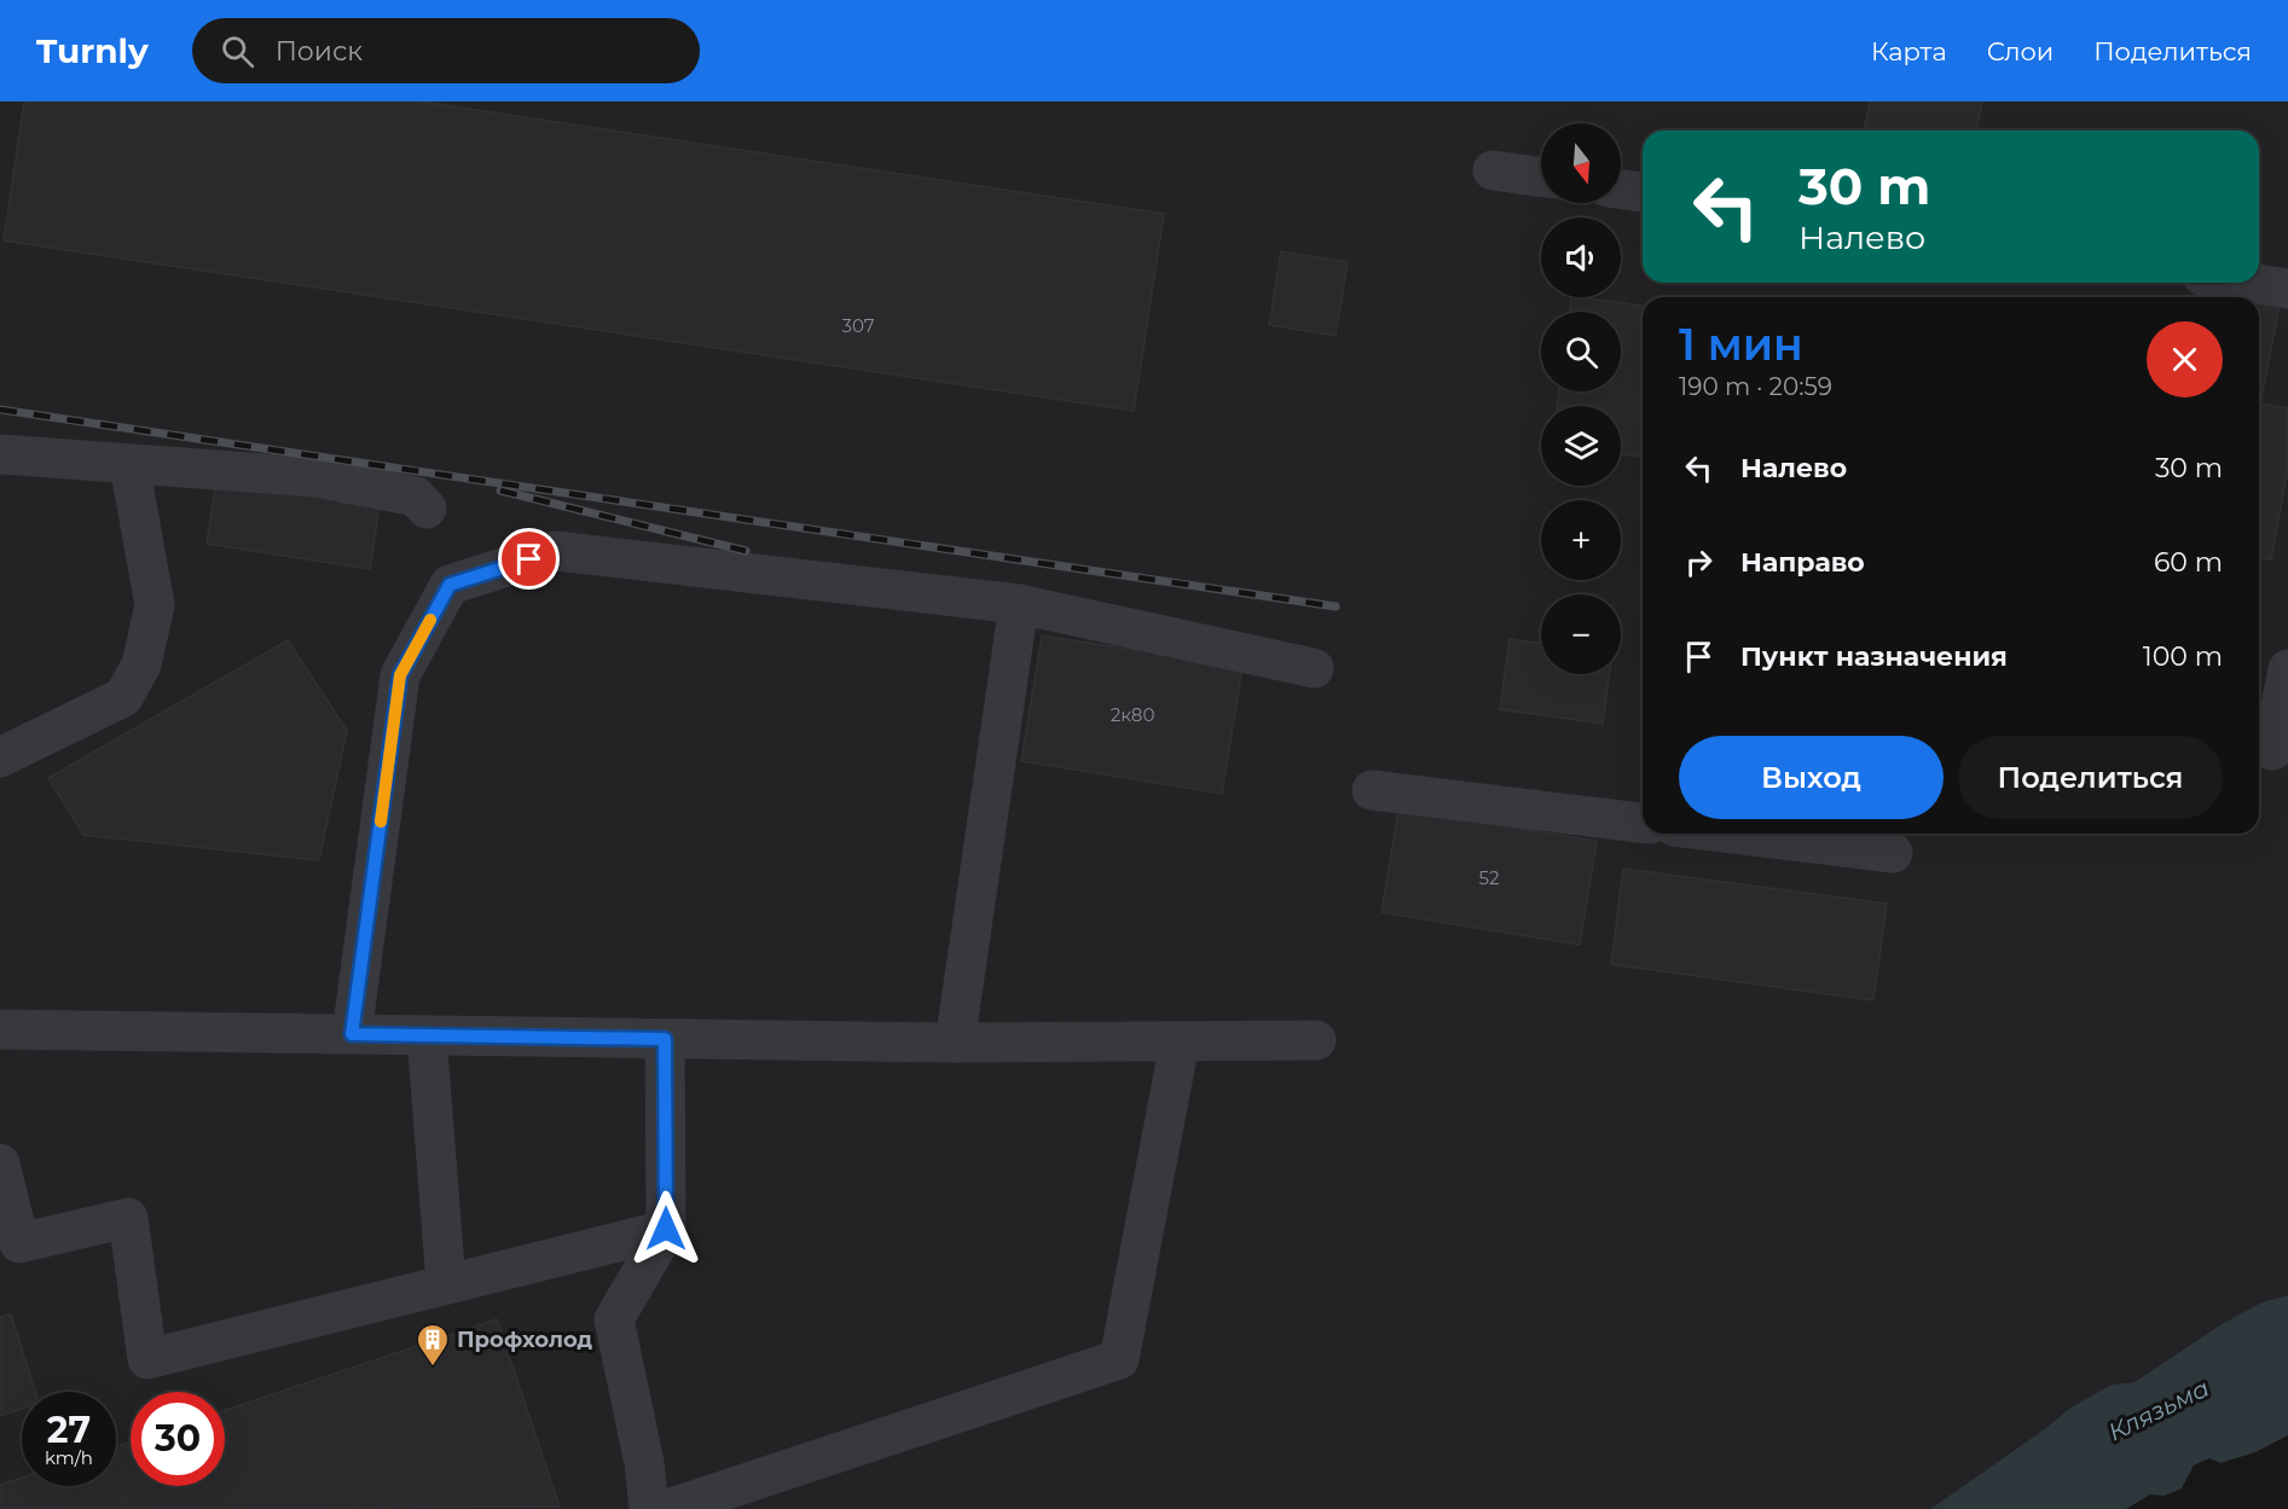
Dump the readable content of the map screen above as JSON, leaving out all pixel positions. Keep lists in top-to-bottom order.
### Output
{
  "water": ["Клязьма"],
  "places": {
    "building": ["Профхолод"]
  },
  "house_numbers": ["307", "2к80", "52"],
  "north": "bottom",
  "page": {
    "header": "Turnly",
    "search": "Поиск",
    "nav": ["Карта", "Слои", "Поделиться"],
    "map_buttons": ["+", "−"],
    "turn": ["30 m", "Налево"],
    "heading": ["1 мин", "190 m · 20:59"],
    "list": [
      {
        "name": "Налево",
        "value": "30 m"
      },
      {
        "name": "Направо",
        "value": "60 m"
      },
      {
        "name": "Пункт назначения",
        "value": "100 m"
      }
    ],
    "buttons": ["Выход", "Поделиться"],
    "speed": "27 km/h",
    "limit": "30"
  }
}
